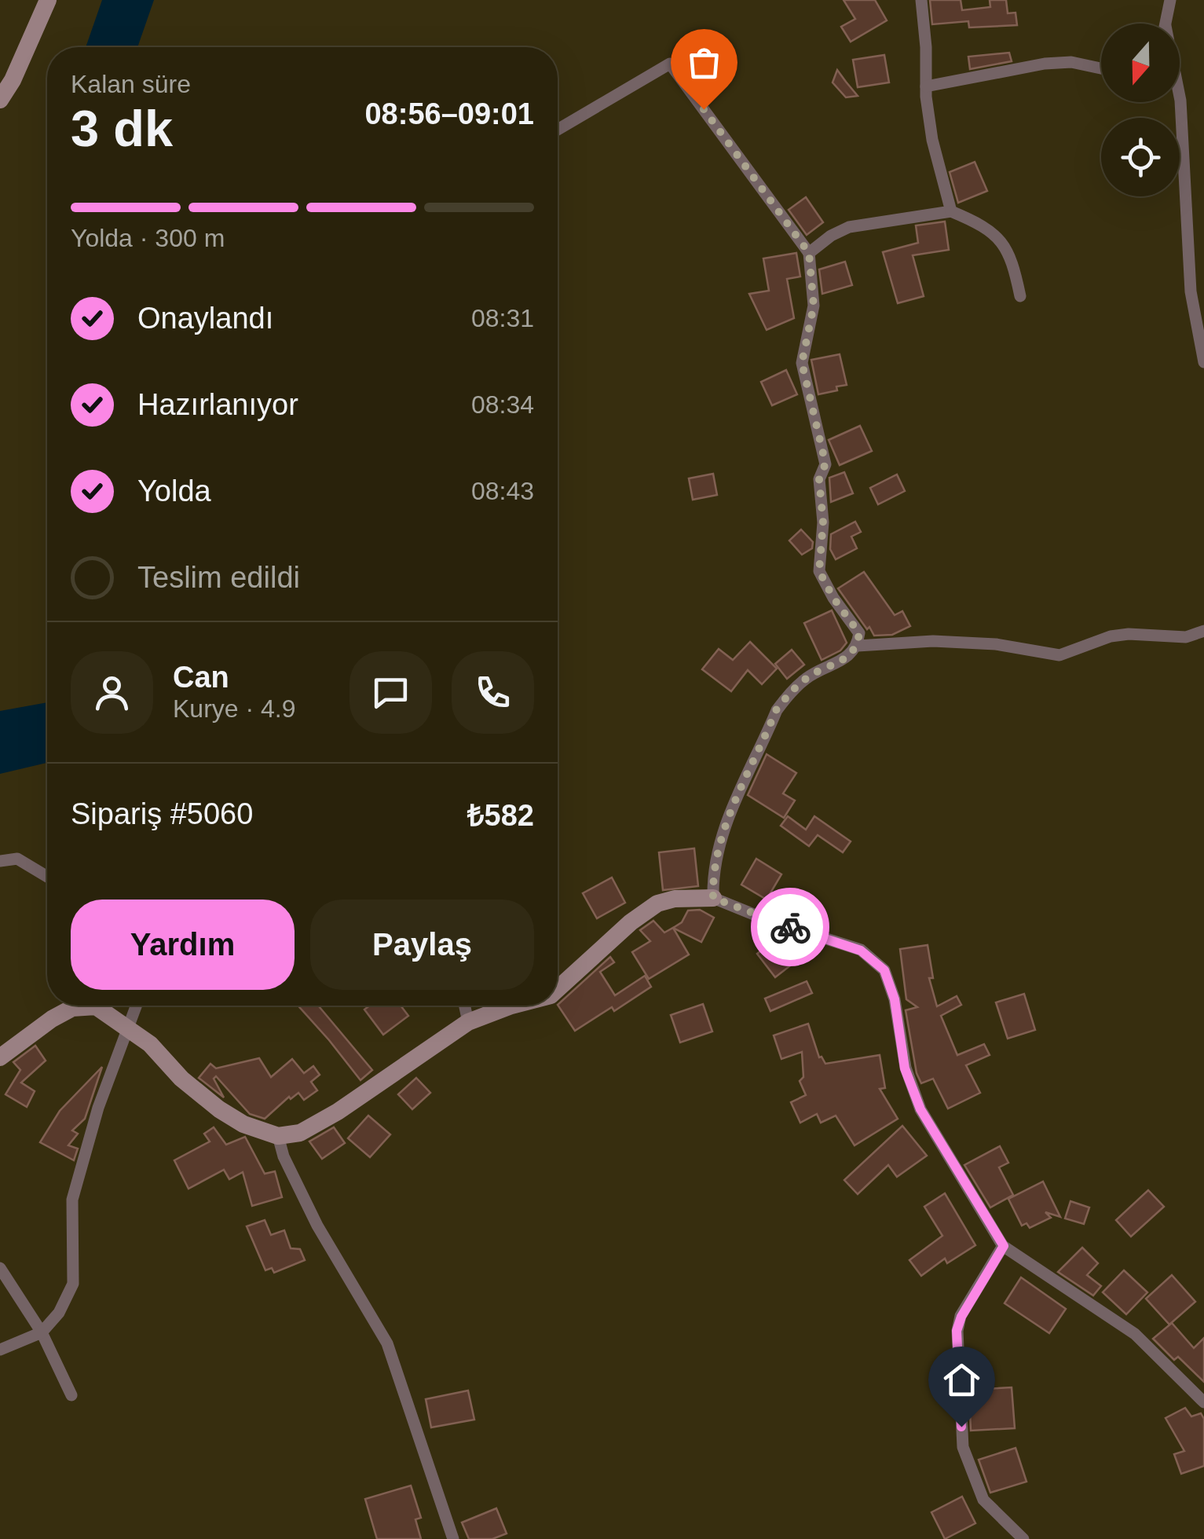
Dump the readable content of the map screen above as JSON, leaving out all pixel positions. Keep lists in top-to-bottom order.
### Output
{
  "north": "bottom",
  "page": {
    "heading": ["3 dk", "Kalan süre", "08:56–09:01"],
    "panel": [
      "Can",
      "Kurye · 4.9",
      "Sipariş #5060",
      "₺582"
    ],
    "bar": "Yolda · 300 m",
    "list": [
      ["Onaylandı", "08:31"],
      ["Hazırlanıyor", "08:34"],
      ["Yolda", "08:43"],
      "Teslim edildi"
    ],
    "buttons": ["Yardım", "Paylaş"]
  }
}
